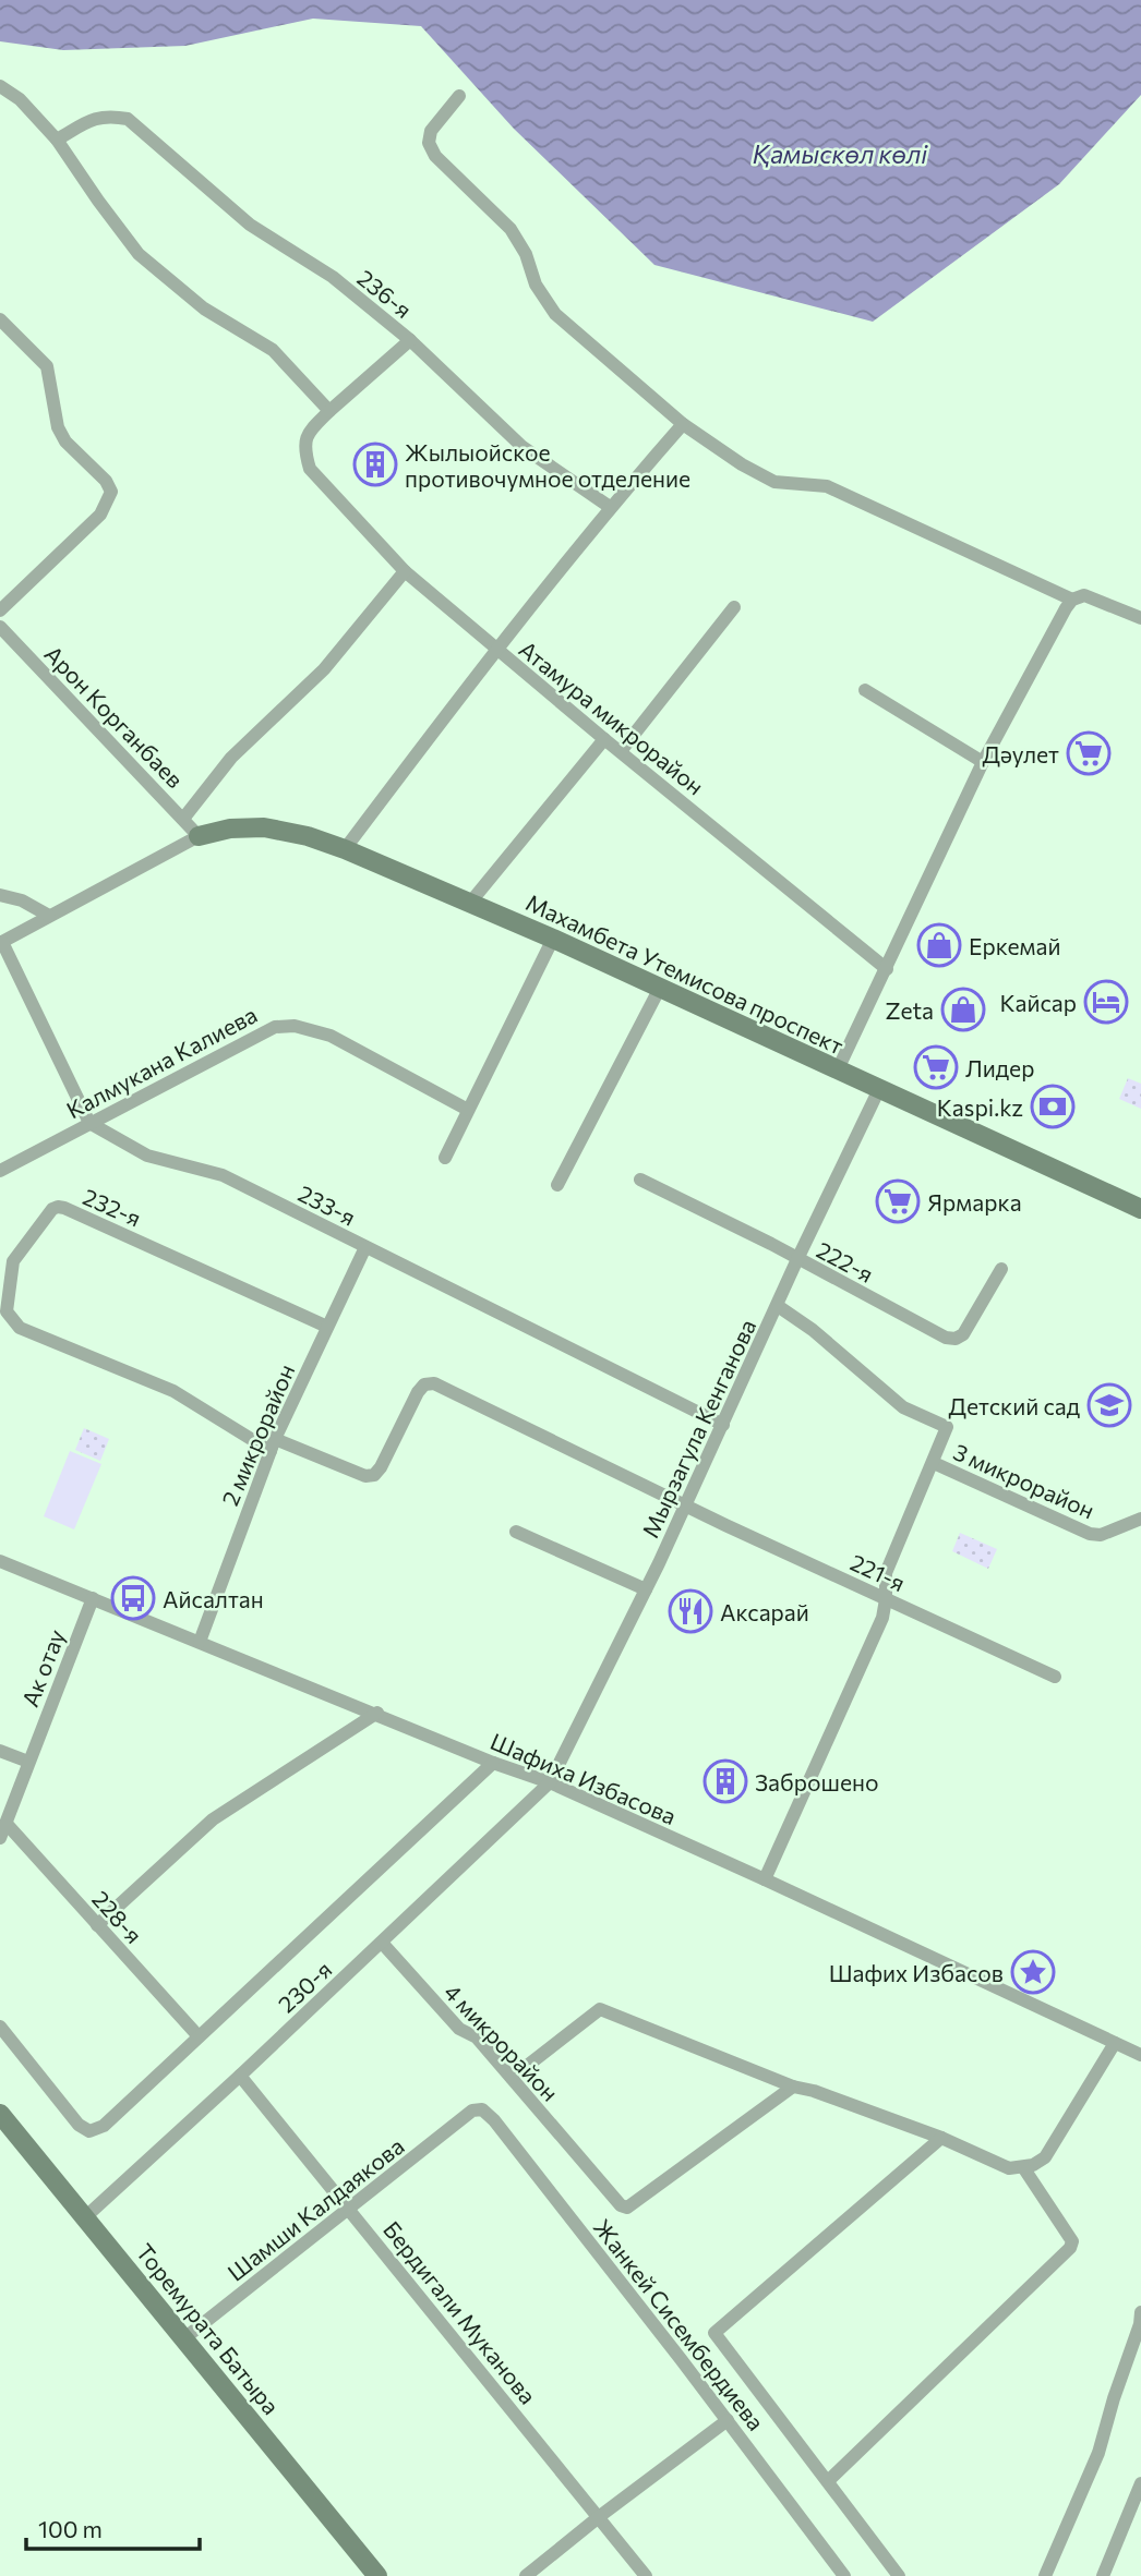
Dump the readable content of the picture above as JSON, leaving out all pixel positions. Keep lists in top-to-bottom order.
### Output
{
  "streets": {
    "street": [
      "236-я",
      "Арон Корганбаев",
      "Атамура микрорайон",
      "Махамбета Утемисова проспект",
      "Калмукана Калиева",
      "233-я",
      "232-я",
      "222-я",
      "Мырзагула Кенганова",
      "2 микрорайон",
      "3 микрорайон",
      "221-я",
      "Ак отау",
      "Шафиха Избасова",
      "228-я",
      "230-я",
      "4 микрорайон",
      "Шамши Калдаякова",
      "Бердигали Муканова",
      "Жанкей Сисембердиева",
      "Торемурата Батыра"
    ]
  },
  "crossings": [
    ["Арон Корганбаев", "Махамбета Утемисова проспект"],
    ["Махамбета Утемисова проспект", "Мырзагула Кенганова"],
    ["Калмукана Калиева", "233-я"],
    ["233-я", "Мырзагула Кенганова"],
    ["233-я", "2 микрорайон"],
    ["232-я", "Мырзагула Кенганова"],
    ["232-я", "2 микрорайон"],
    ["232-я", "221-я"],
    ["222-я", "Мырзагула Кенганова"],
    ["Мырзагула Кенганова", "221-я"],
    ["Мырзагула Кенганова", "Шафиха Избасова"],
    ["Мырзагула Кенганова", "230-я"],
    ["2 микрорайон", "Шафиха Избасова"],
    ["Ак отау", "Шафиха Избасова"],
    ["Ак отау", "228-я"],
    ["Шафиха Избасова", "230-я"],
    ["228-я", "230-я"],
    ["230-я", "4 микрорайон"],
    ["230-я", "Бердигали Муканова"],
    ["230-я", "Торемурата Батыра"],
    ["Шамши Калдаякова", "Бердигали Муканова"],
    ["Шамши Калдаякова", "Жанкей Сисембердиева"],
    ["Шамши Калдаякова", "Торемурата Батыра"]
  ],
  "water": ["Қамыскөл көлі"],
  "places": {
    "building": ["Жылыойское противочумное отделение", "Заброшено"],
    "supermarket": ["Дәулет", "Лидер", "Ярмарка"],
    "shop": ["Еркемай", "Zeta"],
    "hotel": ["Кайсар"],
    "bank": ["Kaspi.kz"],
    "school or university": ["Детский сад"],
    "bus stop": ["Айсалтан"],
    "restaurant": ["Аксарай"],
    "place": ["Шафих Избасов"]
  },
  "scale_bar": "100 m"
}
